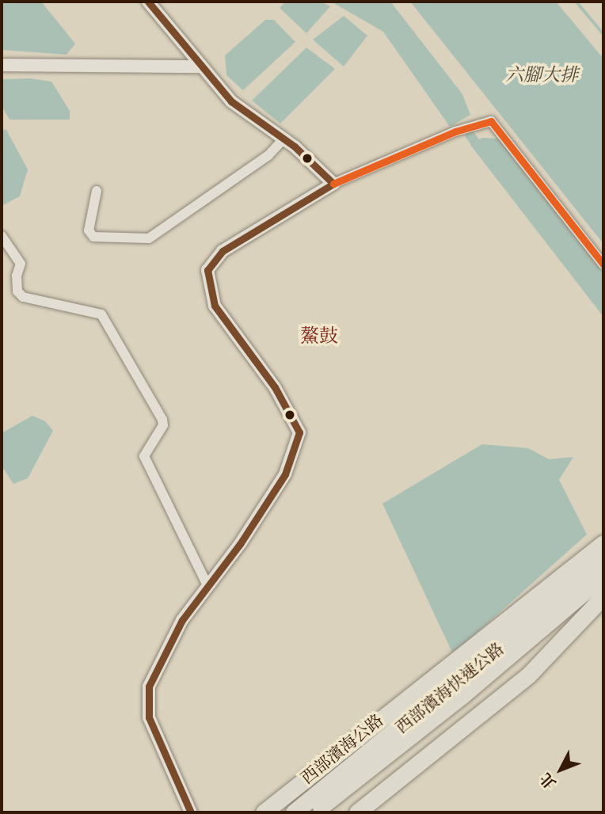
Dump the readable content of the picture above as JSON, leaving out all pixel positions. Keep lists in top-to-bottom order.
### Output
{
  "streets": {
    "main road": ["西部濱海快速公路", "西部濱海公路"]
  },
  "districts": ["鰲鼓"],
  "water": ["六腳大排"],
  "north": "bottom left"
}
